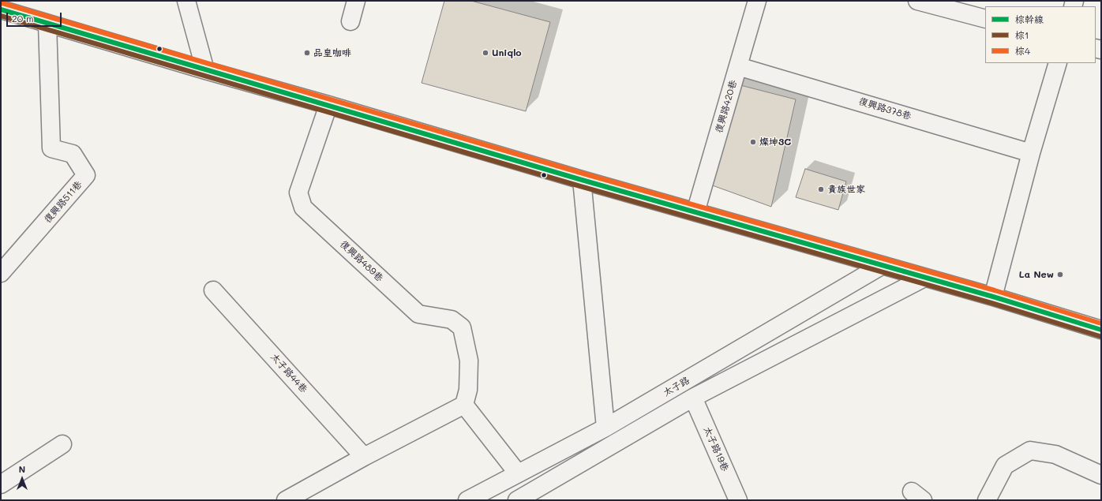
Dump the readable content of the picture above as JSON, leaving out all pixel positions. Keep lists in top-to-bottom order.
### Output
{
  "streets": {
    "street": [
      "復興路420巷",
      "復興路378巷",
      "復興路511巷",
      "復興路489巷",
      "太子路44巷",
      "太子路",
      "太子路19巷"
    ]
  },
  "crossings": [
    ["復興路420巷", "復興路378巷"],
    ["太子路", "太子路19巷"]
  ],
  "places": [
    "品皇咖啡",
    "Uniqlo",
    "燦坤3C",
    "貴族世家",
    "La New"
  ],
  "lines": ["transit line 棕4", "transit line 棕幹線", "transit line 棕1"],
  "legend": ["棕幹線", "棕1", "棕4"],
  "scale_bar": "20 m",
  "north": "top"
}
